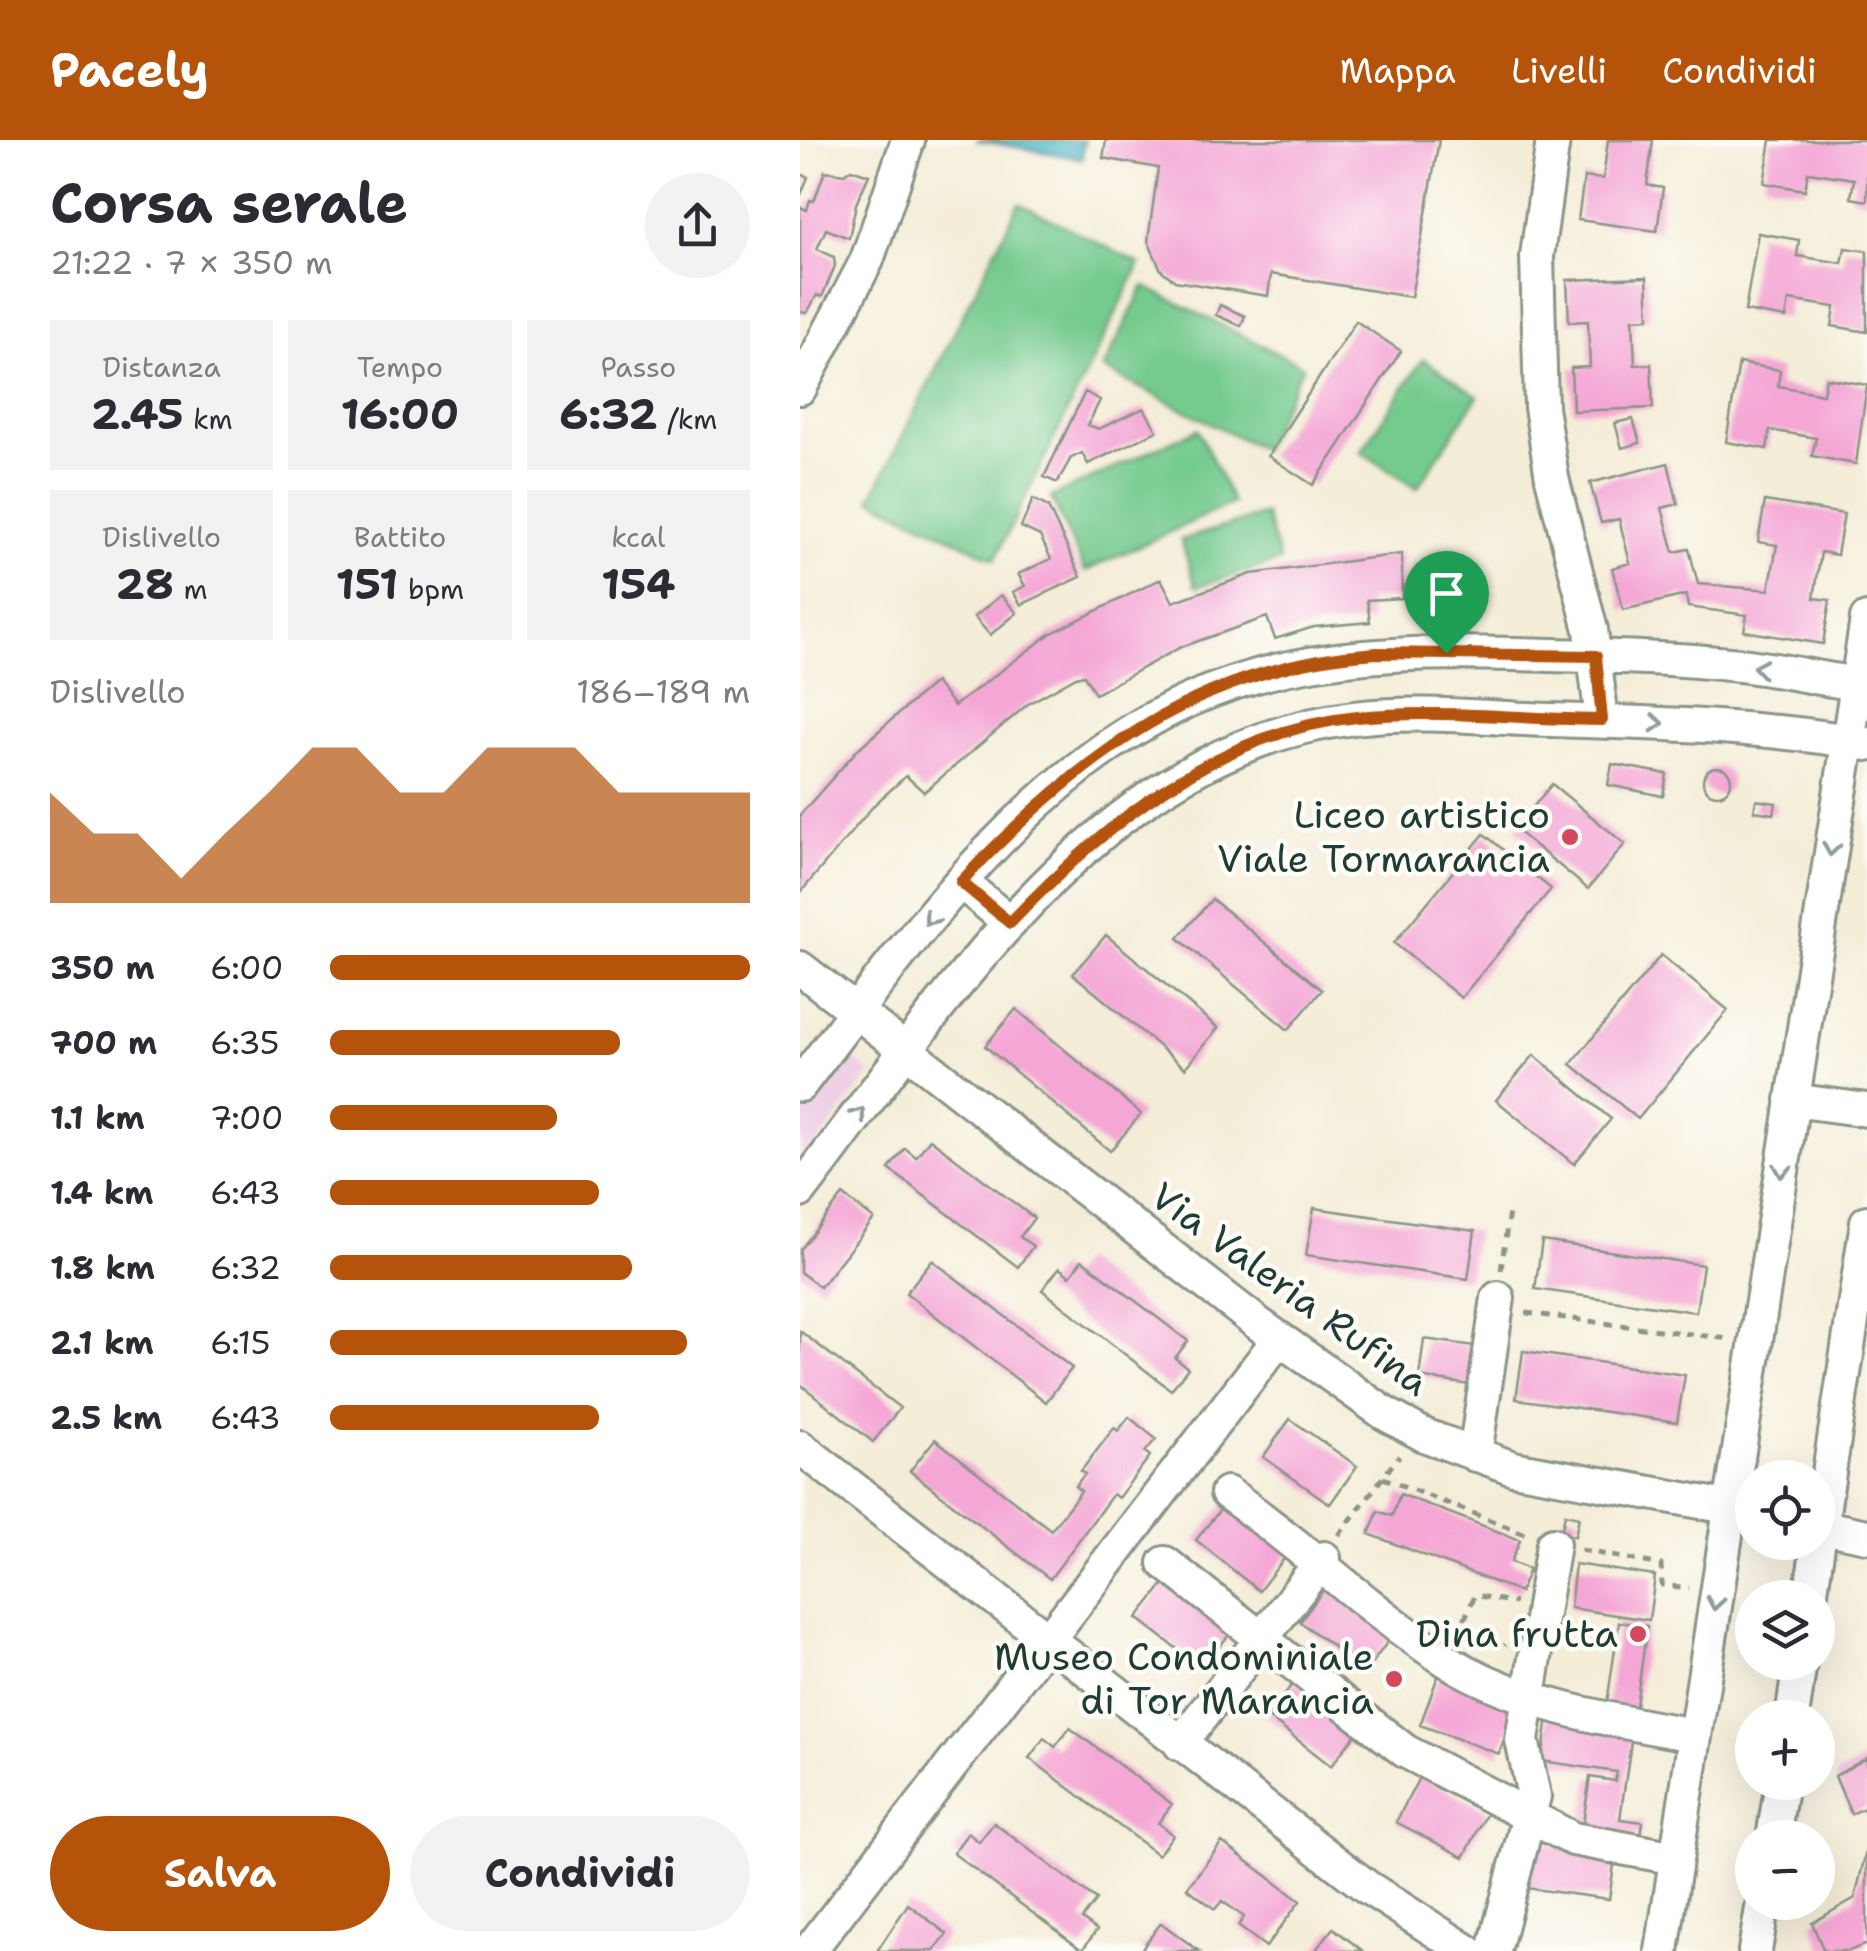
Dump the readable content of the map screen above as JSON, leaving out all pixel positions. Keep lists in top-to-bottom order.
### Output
{
  "streets": {
    "street": ["Via Valeria Rufina"]
  },
  "places": ["Liceo artistico Viale Tormarancia", "Dina frutta", "Museo Condominiale di Tor Marancia"],
  "page": {
    "header": "Pacely",
    "nav": ["Mappa", "Livelli", "Condividi"],
    "heading": ["Corsa serale", "21:22 · 7 × 350 m"],
    "stats": [
      ["Distanza", "2.45 km"],
      ["Tempo", "16:00"],
      ["Passo", "6:32 /km"],
      ["Dislivello", "28 m"],
      ["Battito", "151 bpm"],
      ["kcal", "154"]
    ],
    "chart": ["Dislivello", "186–189 m"],
    "list": [
      {
        "name": "350 m",
        "note": "6:00"
      },
      {
        "name": "700 m",
        "note": "6:35"
      },
      {
        "name": "1.1 km",
        "note": "7:00"
      },
      {
        "name": "1.4 km",
        "note": "6:43"
      },
      {
        "name": "1.8 km",
        "note": "6:32"
      },
      {
        "name": "2.1 km",
        "note": "6:15"
      },
      {
        "name": "2.5 km",
        "note": "6:43"
      }
    ],
    "map_buttons": ["+", "−"],
    "buttons": ["Salva", "Condividi"]
  }
}
